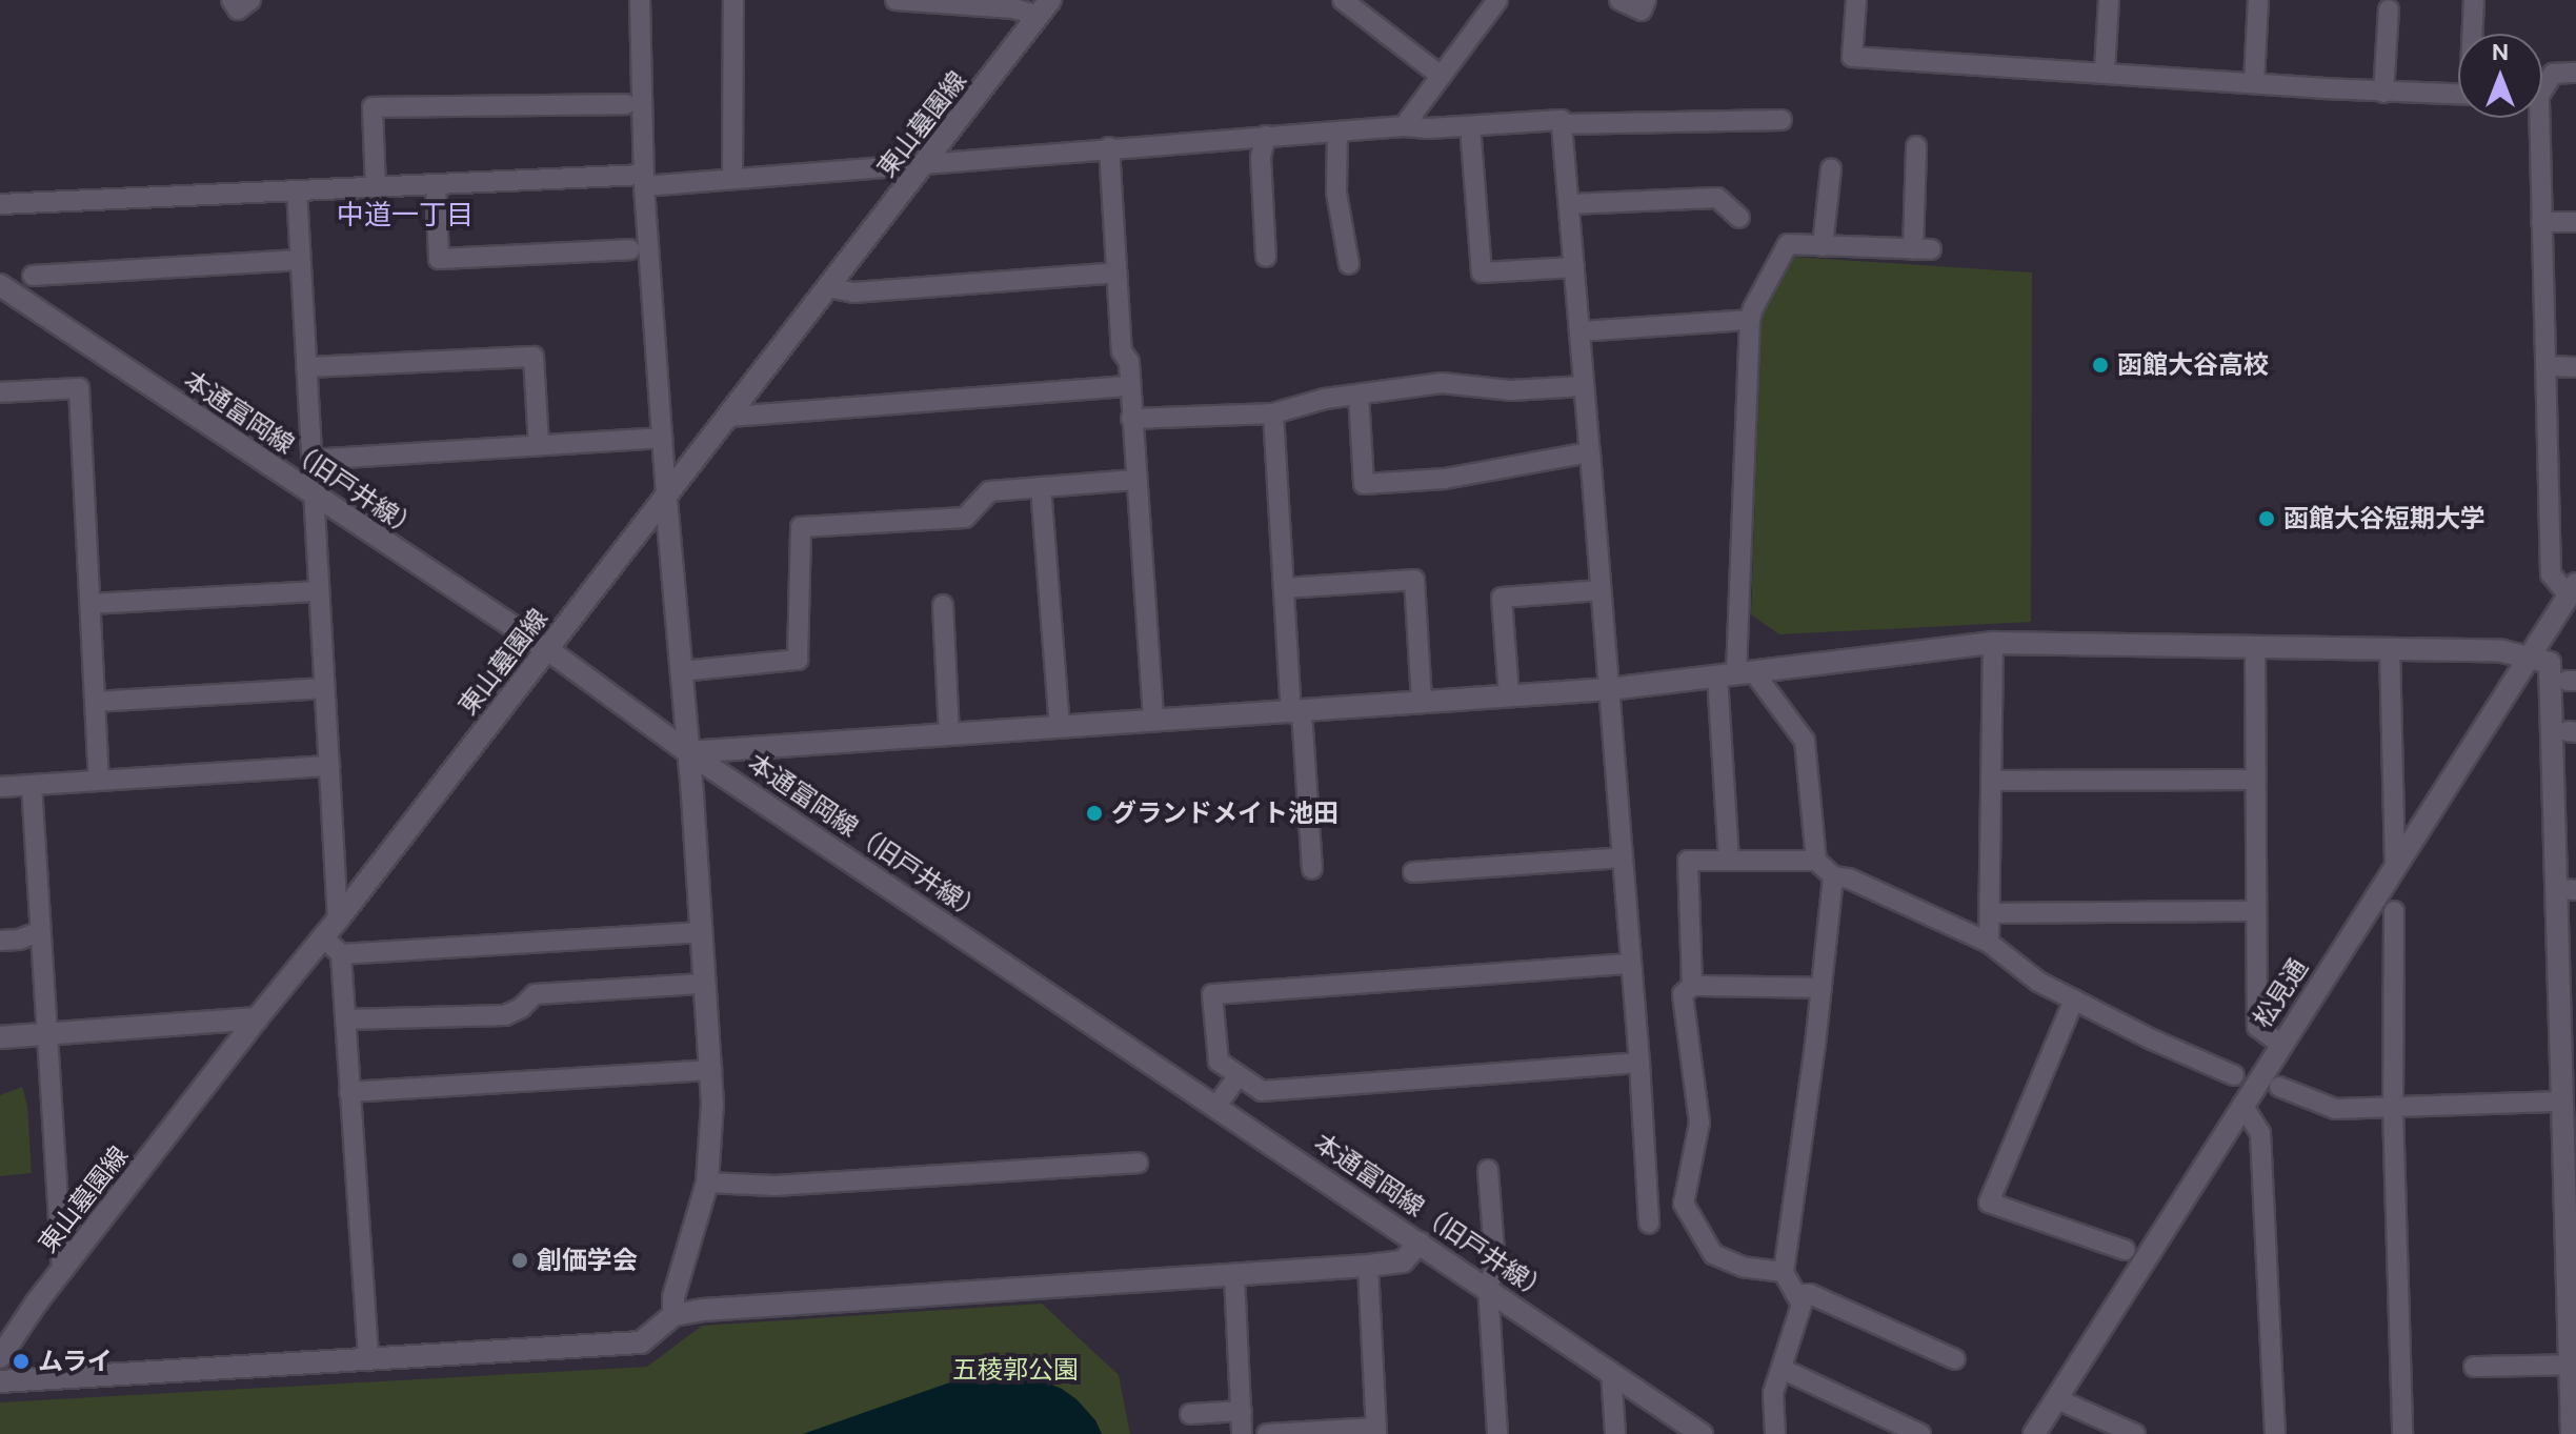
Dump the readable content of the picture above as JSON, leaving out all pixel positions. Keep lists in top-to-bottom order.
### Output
{
  "streets": {
    "street": ["東山墓園線", "本通富岡線（旧戸井線）", "松見通"]
  },
  "crossings": [
    ["東山墓園線", "本通富岡線（旧戸井線）"]
  ],
  "districts": ["中道一丁目"],
  "parks": ["五稜郭公園"],
  "places": [
    "函館大谷高校",
    "函館大谷短期大学",
    "グランドメイト池田",
    "創価学会",
    "ムライ"
  ],
  "north": "top"
}
